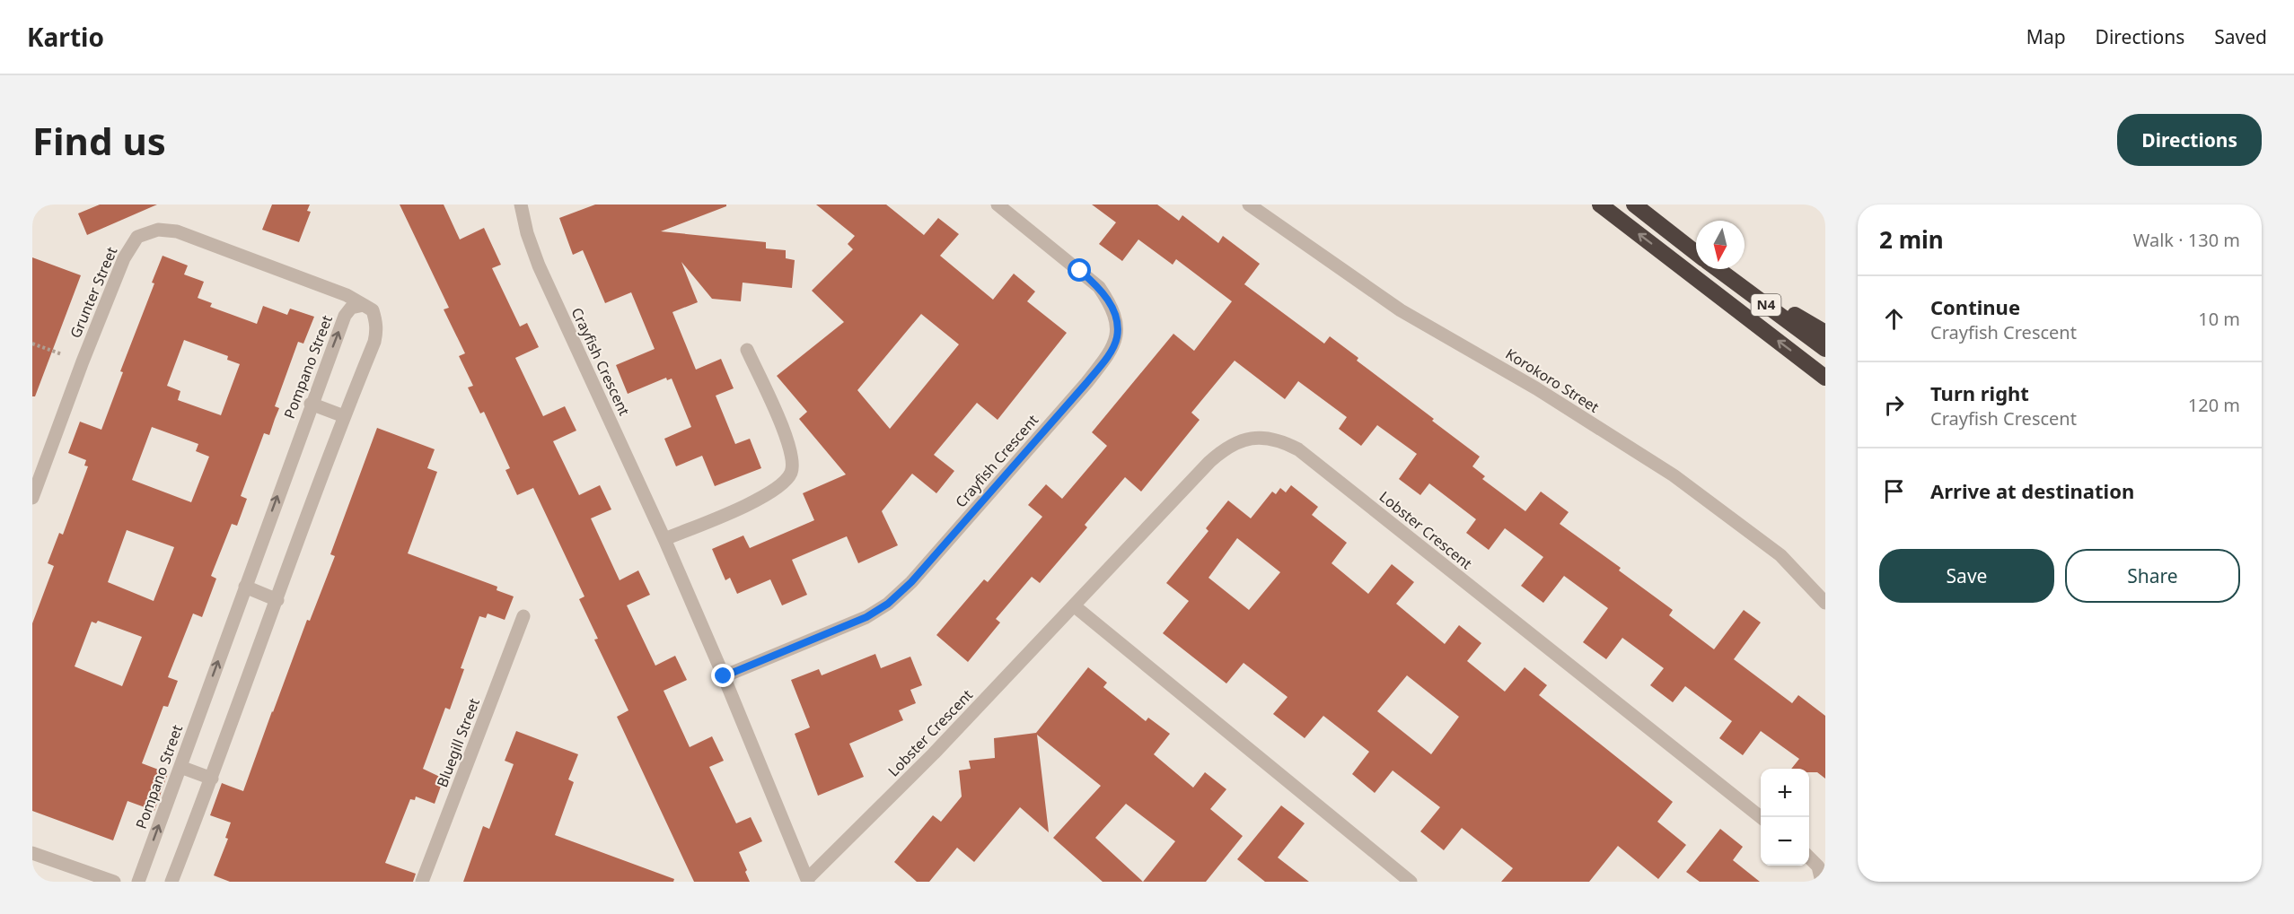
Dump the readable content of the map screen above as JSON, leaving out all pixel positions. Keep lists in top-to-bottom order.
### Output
{
  "streets": {
    "highway": ["N4"],
    "street": [
      "Grunter Street",
      "Crayfish Crescent",
      "Pompano Street",
      "Korokoro Street",
      "Lobster Crescent",
      "Bluegill Street"
    ]
  },
  "crossings": [
    ["Grunter Street", "Pompano Street"],
    ["Crayfish Crescent", "Lobster Crescent"]
  ],
  "north": "bottom",
  "page": {
    "header": "Kartio",
    "nav": ["Map", "Directions", "Saved"],
    "buttons": [
      "Directions",
      ["Save", "Share"]
    ],
    "title": "Find us",
    "heading": ["2 min", "Walk · 130 m"],
    "list": [
      ["Continue", "Crayfish Crescent", "10 m"],
      ["Turn right", "Crayfish Crescent", "120 m"],
      "Arrive at destination"
    ],
    "map_buttons": ["+", "−"]
  }
}
